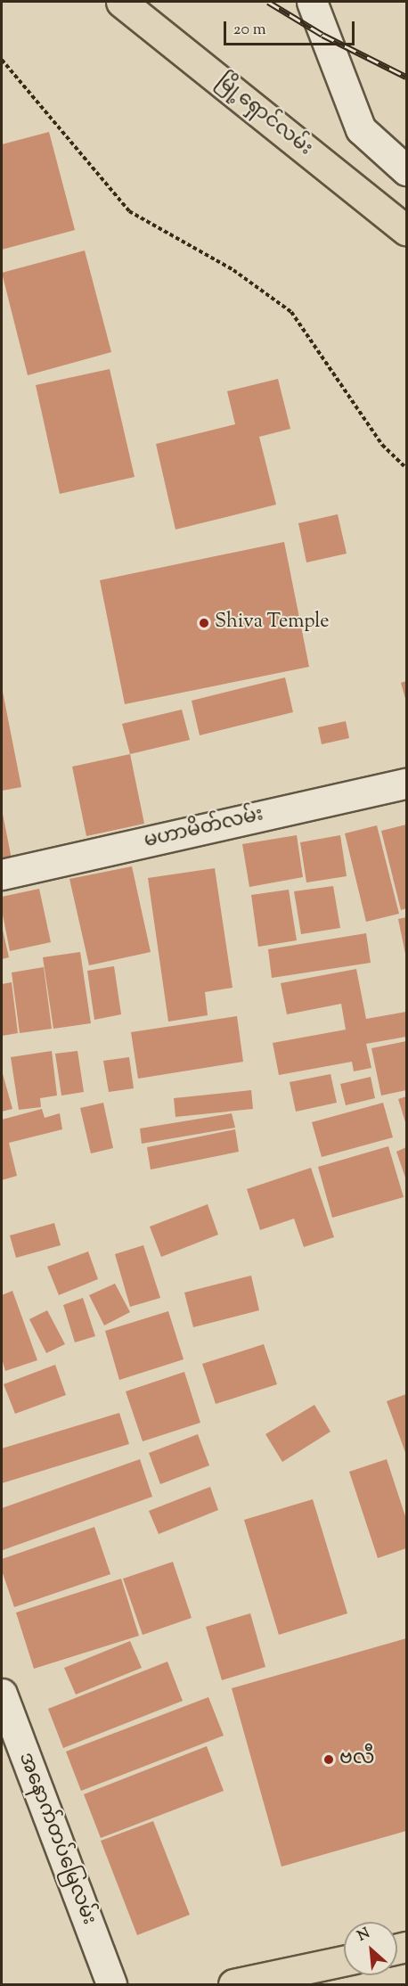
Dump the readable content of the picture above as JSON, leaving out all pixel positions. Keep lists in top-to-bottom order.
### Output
{
  "streets": {
    "main road": ["မြို့ရှောင်လမ်း"],
    "street": ["မဟာမိတ်လမ်း", "အနောက်တပ်မြေလမ်း"]
  },
  "places": ["Shiva Temple", "ဗလီ"],
  "scale_bar": "20 m",
  "north": "top left"
}
